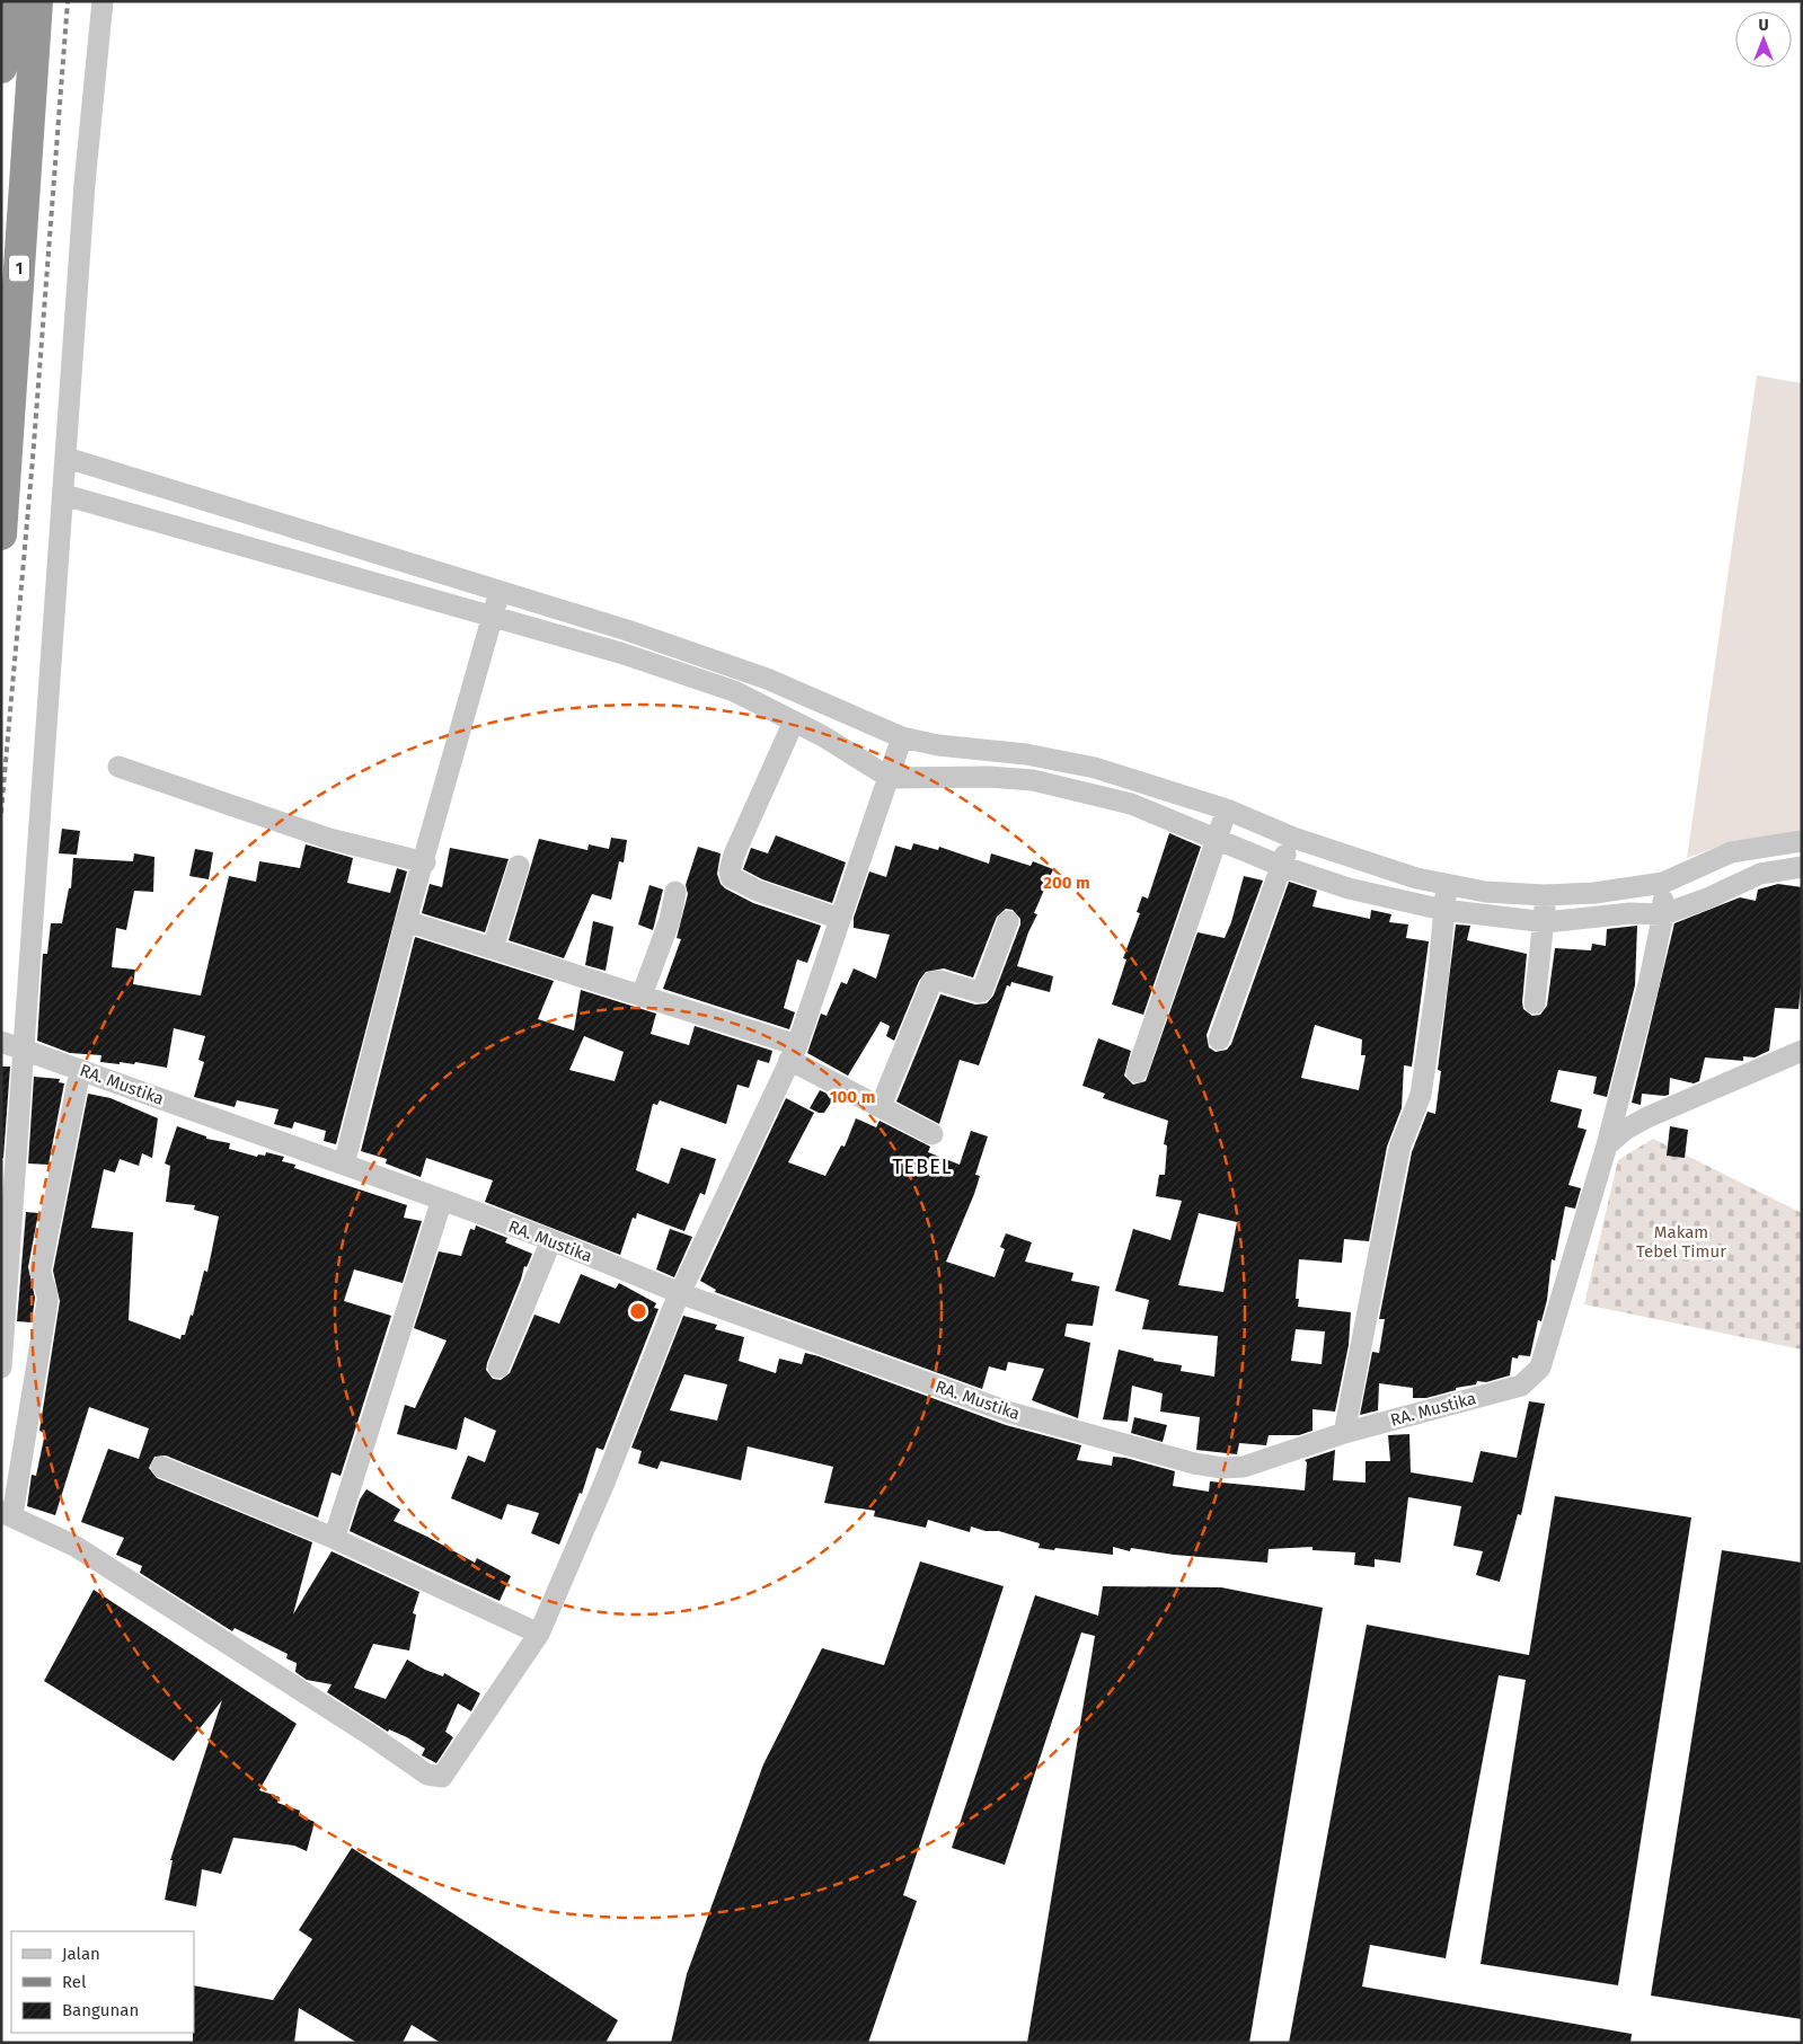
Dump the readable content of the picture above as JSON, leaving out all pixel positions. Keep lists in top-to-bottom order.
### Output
{
  "streets": {
    "highway": ["1"],
    "street": ["RA. Mustika"]
  },
  "districts": ["TEBEL"],
  "parks": ["Makam Tebel Timur"],
  "legend": ["Jalan", "Rel", "Bangunan"],
  "north": "top",
  "rings": ["200 m", "100 m"]
}
